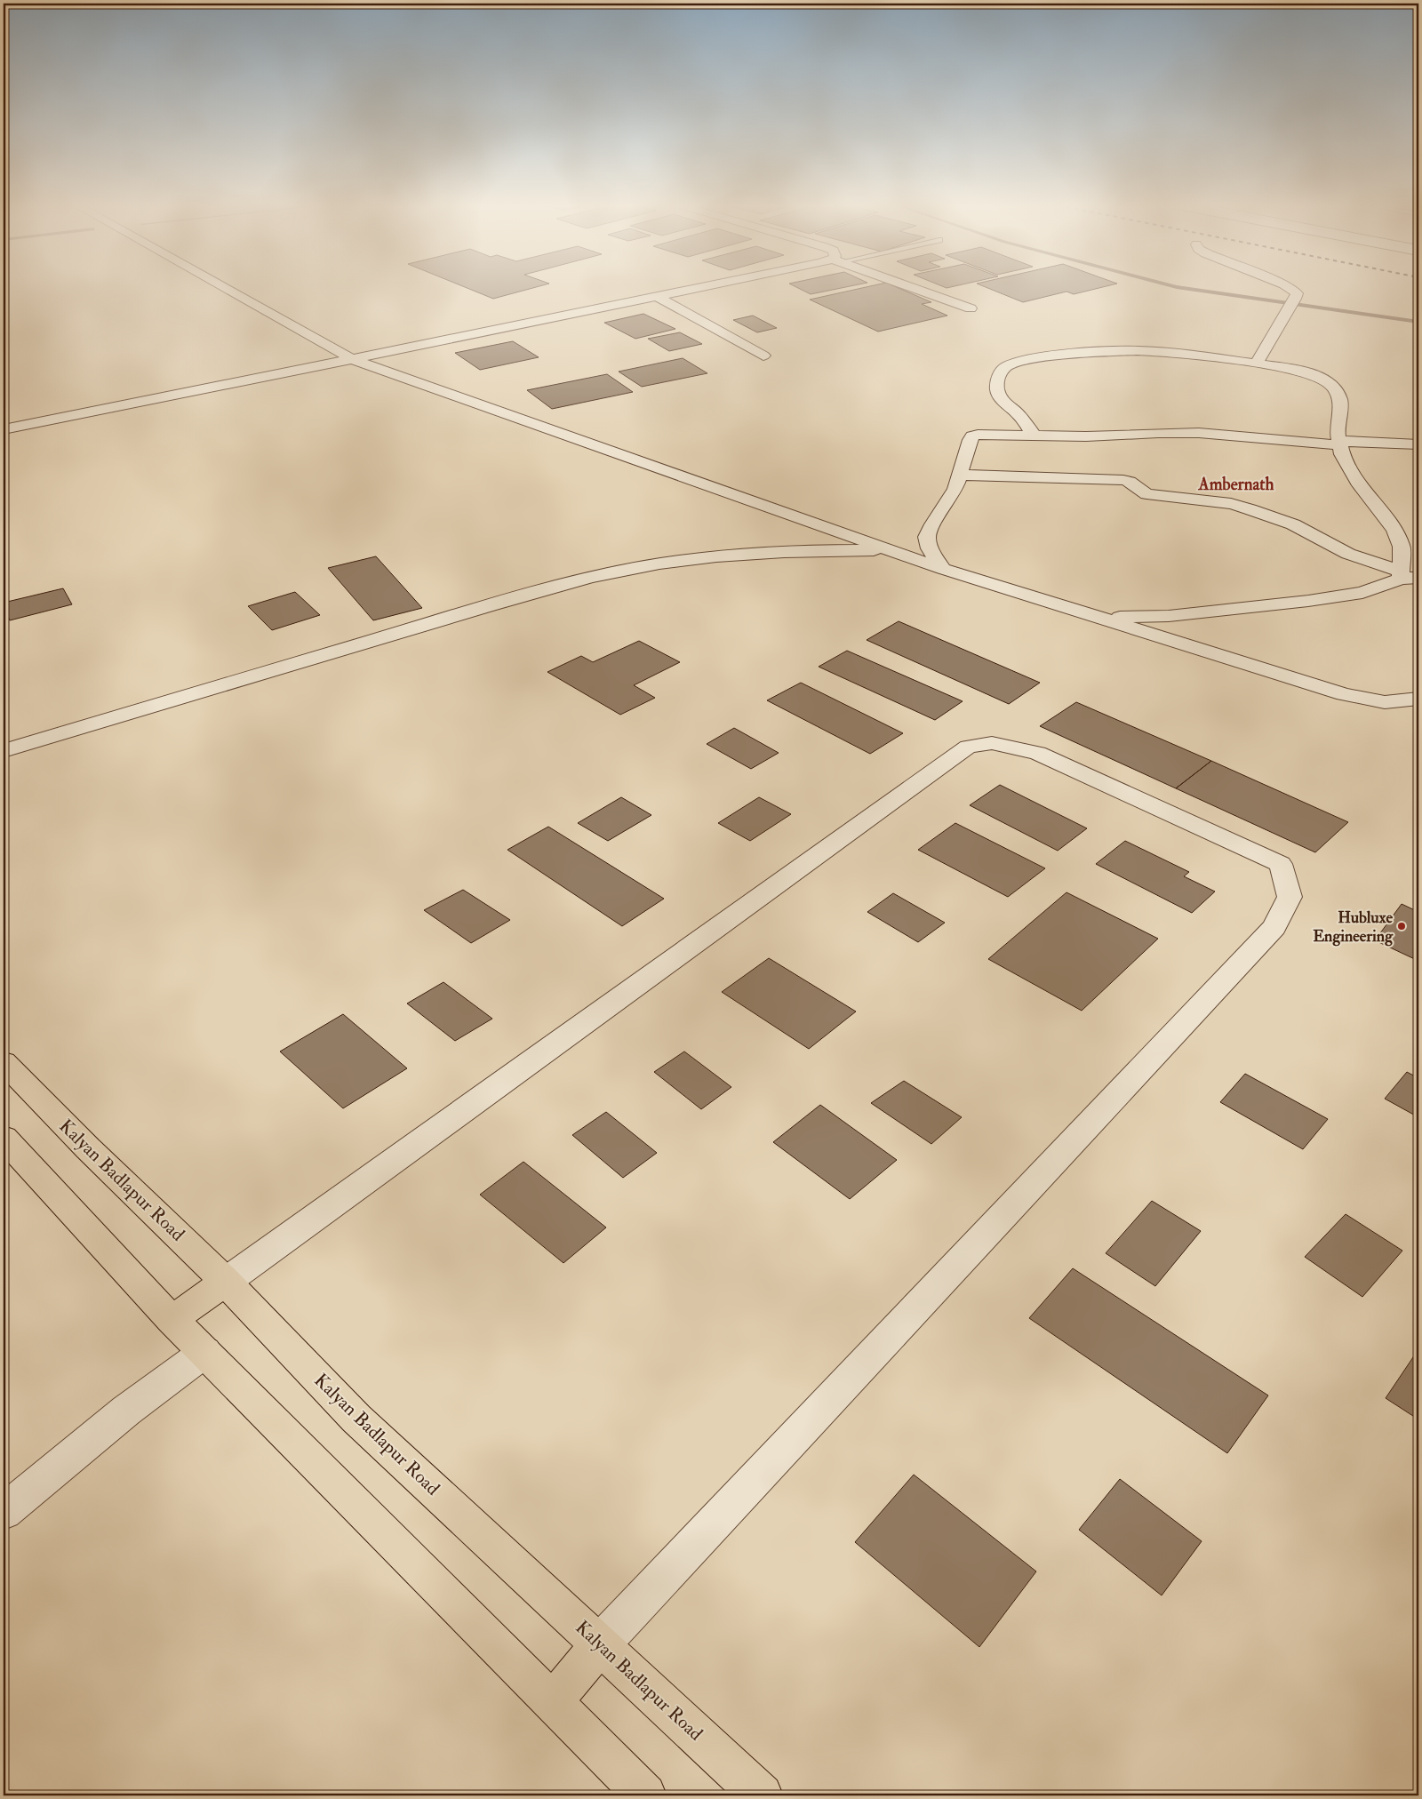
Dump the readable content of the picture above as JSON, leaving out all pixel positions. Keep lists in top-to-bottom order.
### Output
{
  "streets": {
    "main road": ["Kalyan Badlapur Road"]
  },
  "districts": ["Ambernath"],
  "places": ["Hubluxe Engineering"]
}
